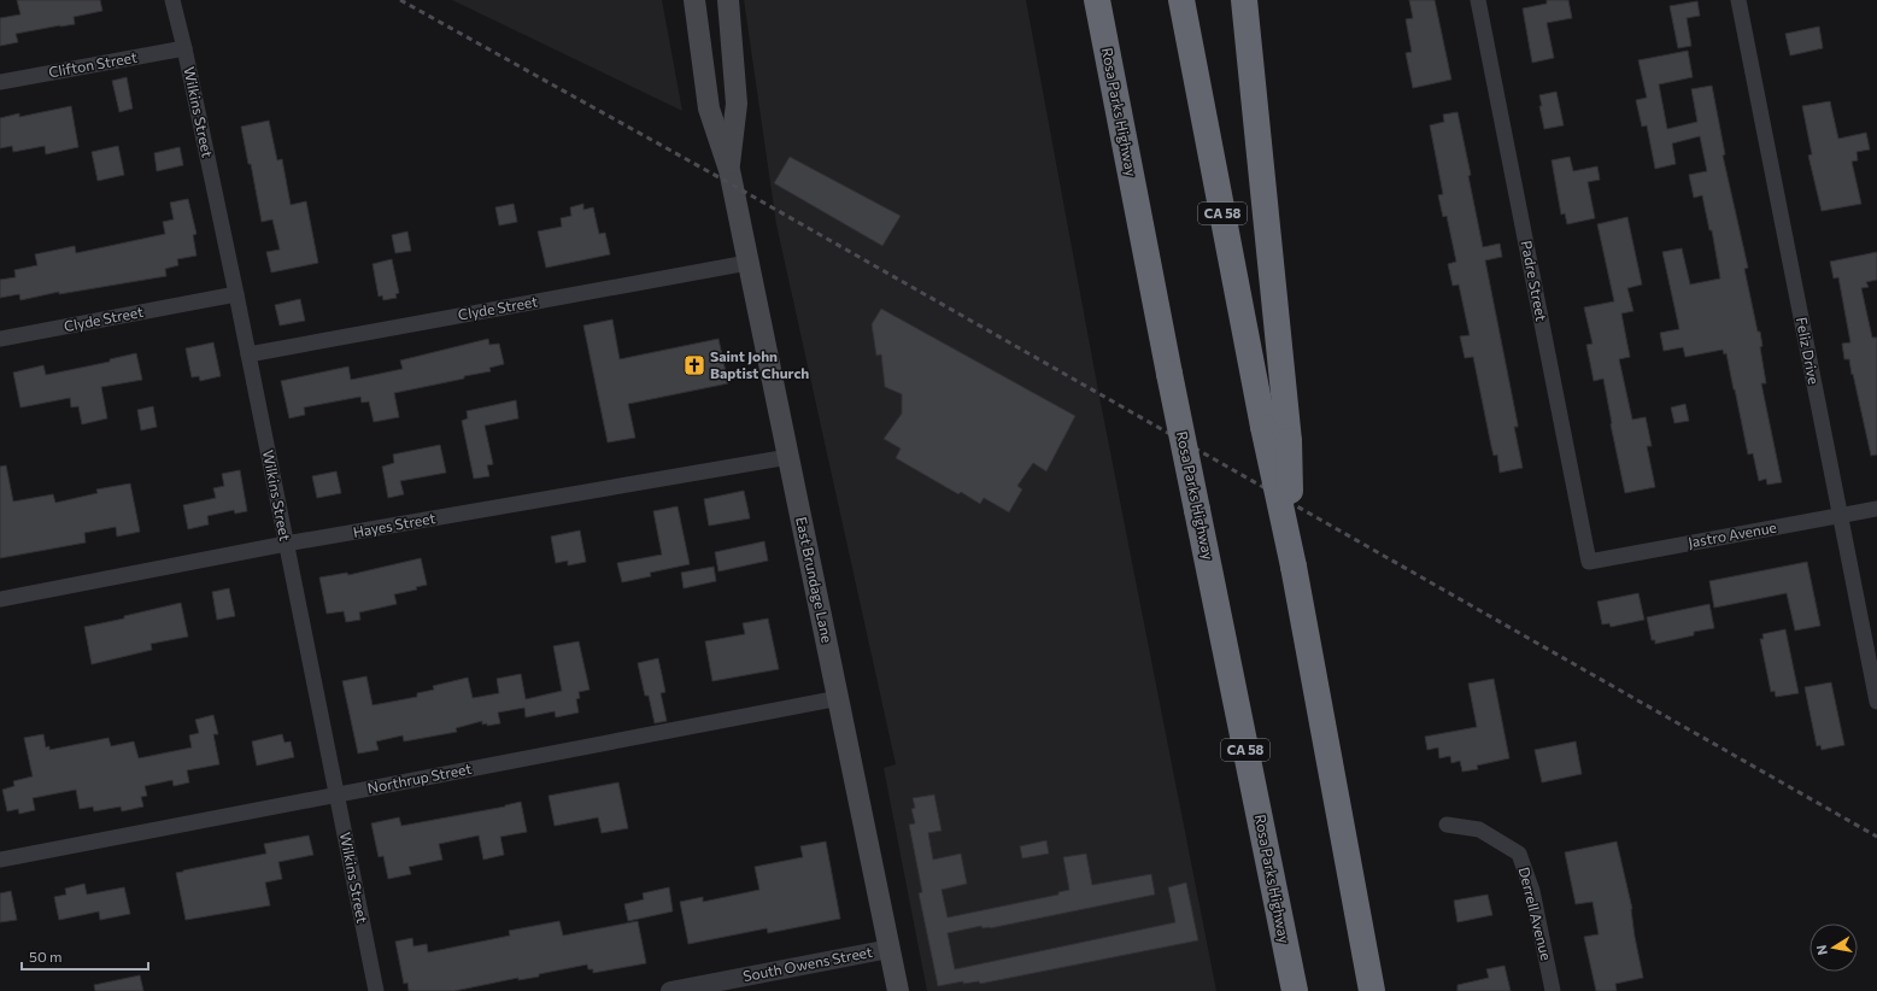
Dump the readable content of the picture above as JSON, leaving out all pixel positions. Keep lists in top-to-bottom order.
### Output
{
  "streets": {
    "highway": ["Rosa Parks Highway", "CA 58"],
    "main road": ["East Brundage Lane"],
    "street": [
      "Clifton Street",
      "Wilkins Street",
      "Padre Street",
      "Clyde Street",
      "Feliz Drive",
      "Hayes Street",
      "Jastro Avenue",
      "Northrup Street",
      "Derrell Avenue",
      "South Owens Street"
    ]
  },
  "crossings": [
    ["Clifton Street", "Wilkins Street"],
    ["Wilkins Street", "Clyde Street"],
    ["Wilkins Street", "Hayes Street"],
    ["Wilkins Street", "Northrup Street"],
    ["Padre Street", "Jastro Avenue"],
    ["Clyde Street", "East Brundage Lane"],
    ["Feliz Drive", "Jastro Avenue"],
    ["Hayes Street", "East Brundage Lane"],
    ["East Brundage Lane", "Northrup Street"],
    ["East Brundage Lane", "South Owens Street"]
  ],
  "places": {
    "church": ["Saint John Baptist Church"]
  },
  "scale_bar": "50 m",
  "north": "left"
}
